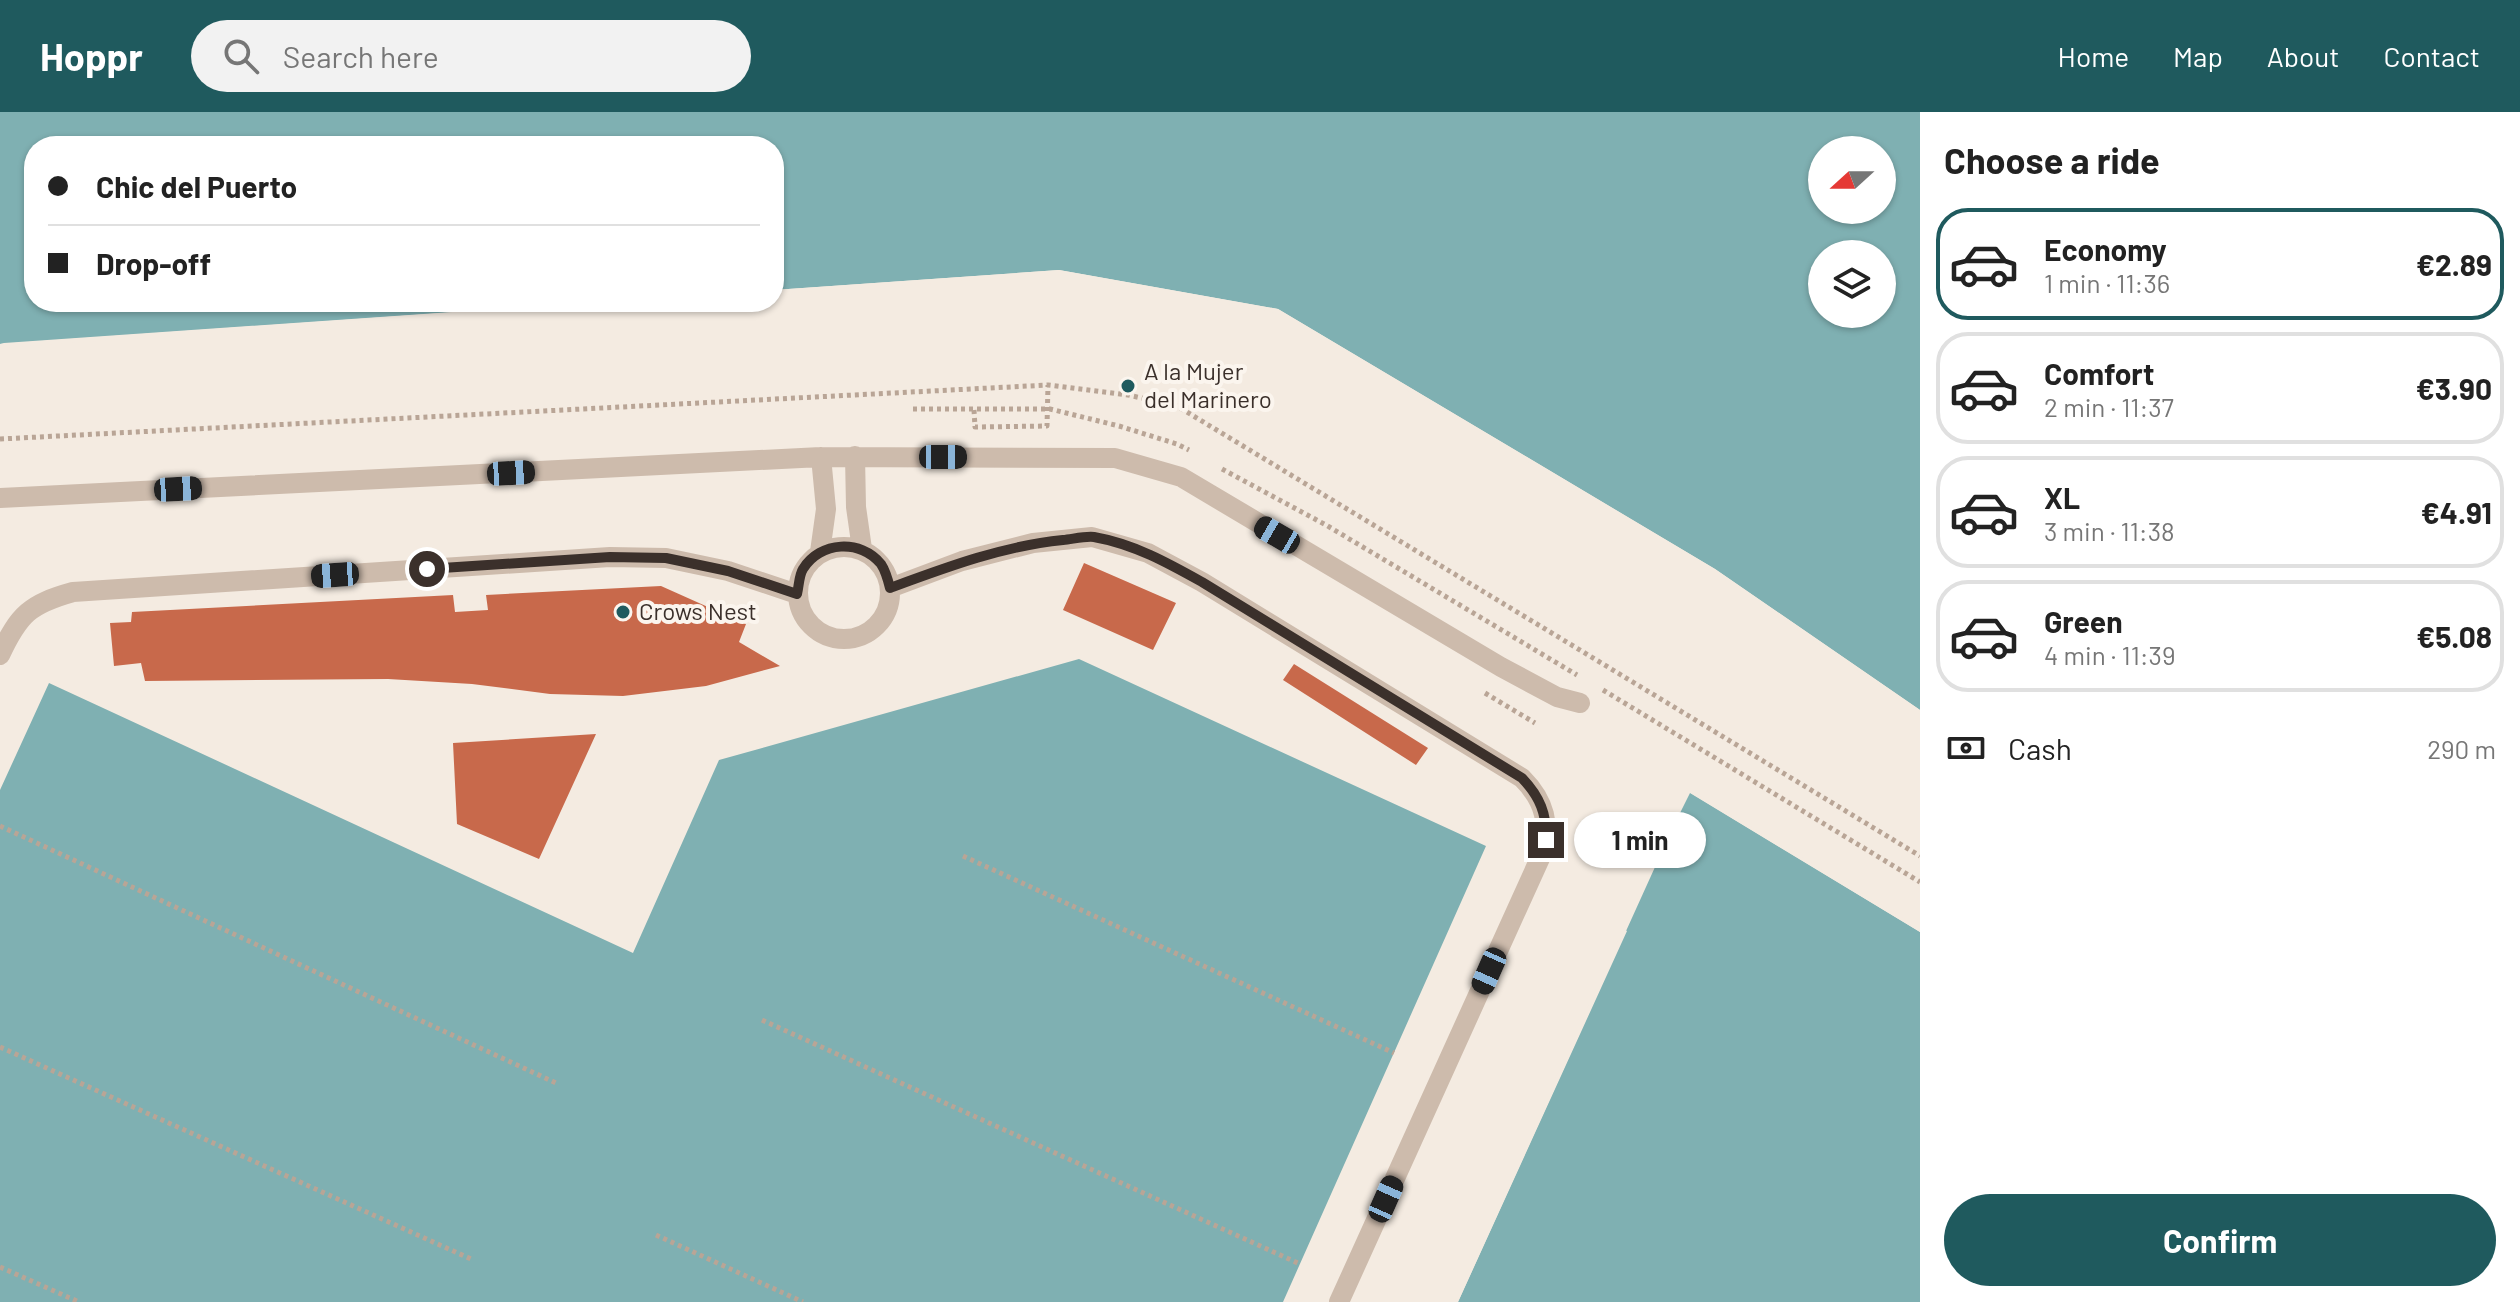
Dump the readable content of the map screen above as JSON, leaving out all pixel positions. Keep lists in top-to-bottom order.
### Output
{
  "places": ["A la Mujer del Marinero", "Crows Nest"],
  "north": "left",
  "page": {
    "header": "Hoppr",
    "search": "Search here",
    "nav": [
      "Home",
      "Map",
      "About",
      "Contact"
    ],
    "heading": "Choose a ride",
    "banner": ["Chic del Puerto", "Drop-off"],
    "list": [
      {
        "name": "Economy",
        "note": "1 min · 11:36",
        "value": "€2.89"
      },
      {
        "name": "Comfort",
        "note": "2 min · 11:37",
        "value": "€3.90"
      },
      {
        "name": "XL",
        "note": "3 min · 11:38",
        "value": "€4.91"
      },
      {
        "name": "Green",
        "note": "4 min · 11:39",
        "value": "€5.08"
      }
    ],
    "pay": ["Cash", "290 m"],
    "bubble": "1 min",
    "buttons": "Confirm"
  }
}
